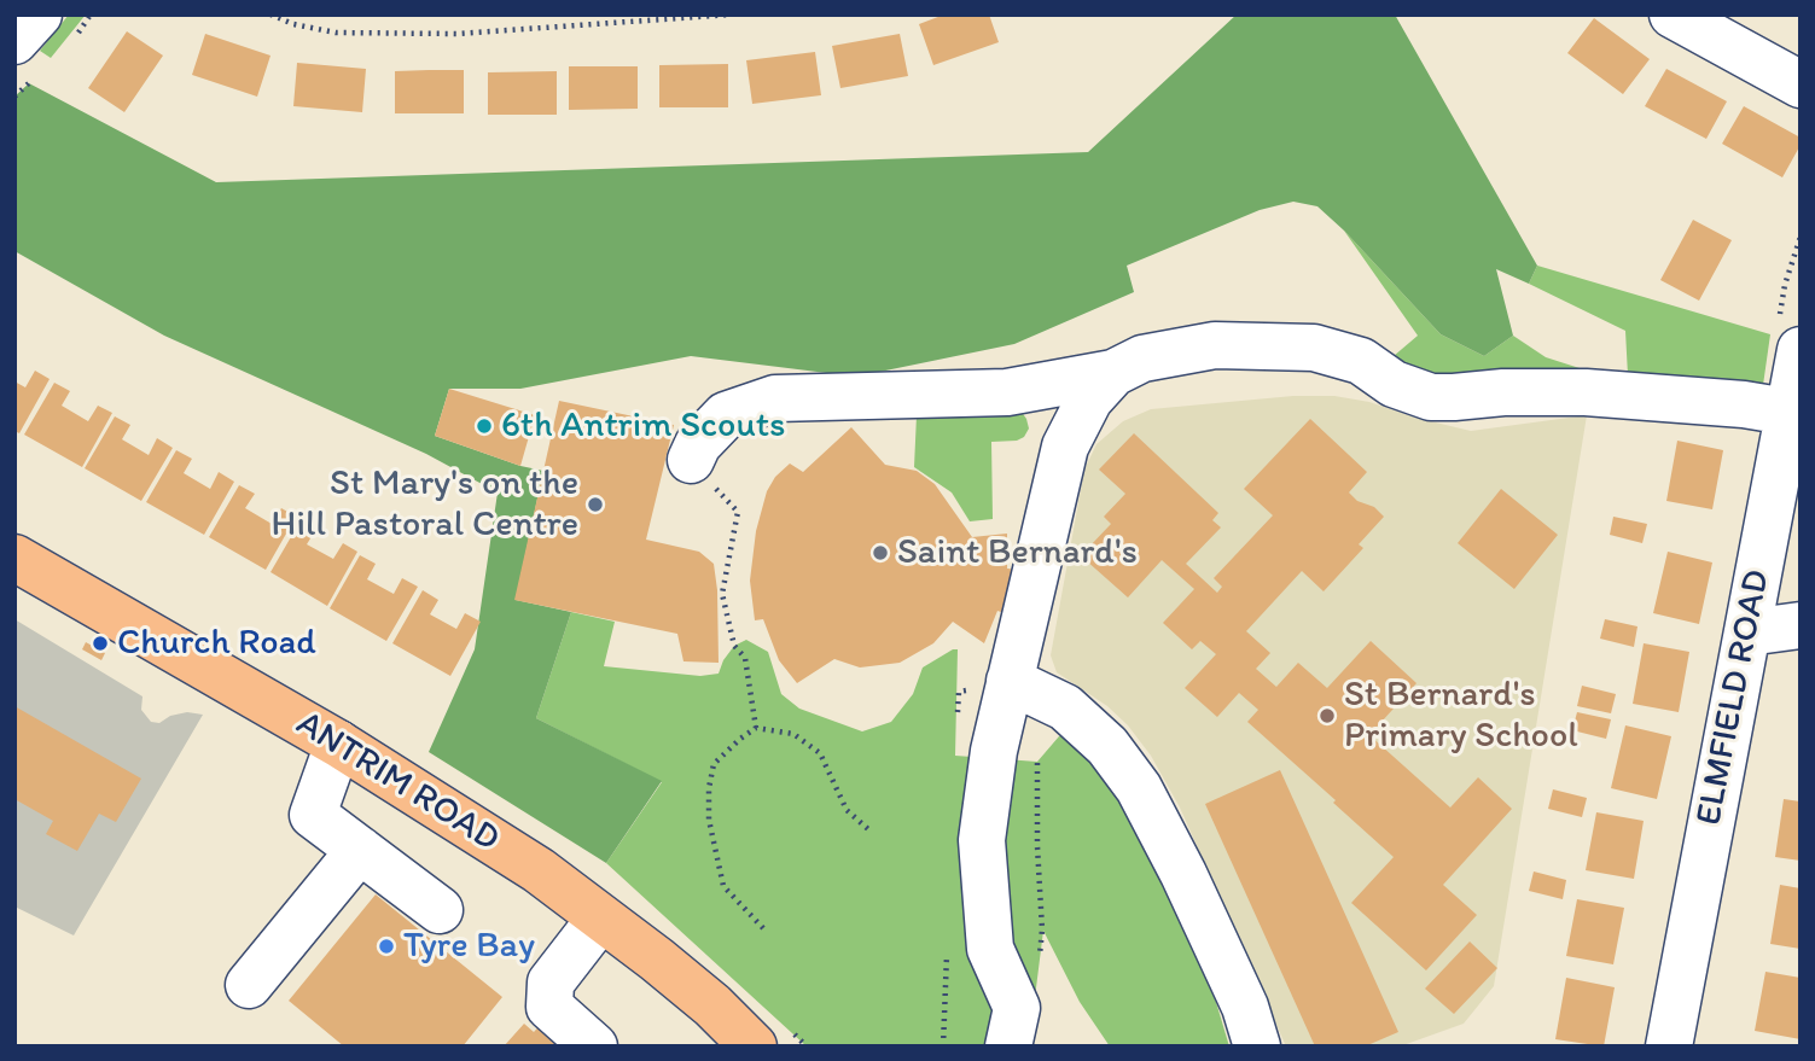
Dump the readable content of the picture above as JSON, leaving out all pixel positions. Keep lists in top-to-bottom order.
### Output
{
  "streets": {
    "main road": ["ANTRIM ROAD"],
    "street": ["ELMFIELD ROAD"]
  },
  "places": [
    "6th Antrim Scouts",
    "St Mary's on the Hill Pastoral Centre",
    "Saint Bernard's",
    "Church Road",
    "St Bernard's Primary School",
    "Tyre Bay"
  ]
}
